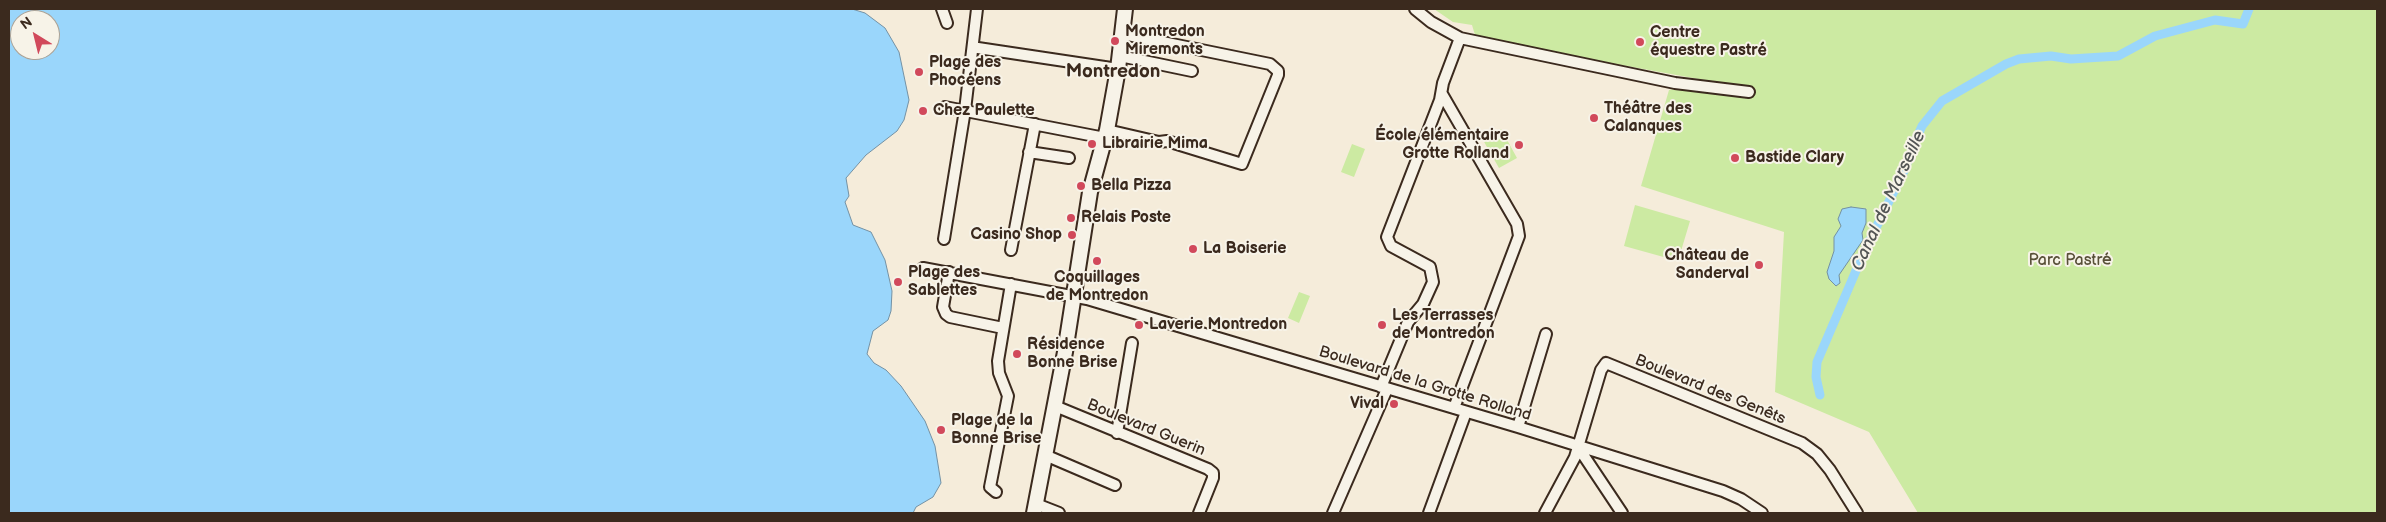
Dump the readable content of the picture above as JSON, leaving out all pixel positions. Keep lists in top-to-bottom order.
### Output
{
  "streets": {
    "street": ["Boulevard de la Grotte Rolland", "Boulevard des Genêts", "Boulevard Guerin"]
  },
  "crossings": [
    ["Boulevard de la Grotte Rolland", "Boulevard des Genêts"]
  ],
  "districts": ["Montredon"],
  "water": ["Canal de Marseille"],
  "parks": ["Parc Pastré"],
  "places": [
    "Montredon Miremonts",
    "Centre équestre Pastré",
    "Plage des Phocéens",
    "Chez Paulette",
    "Théâtre des Calanques",
    "Librairie Mima",
    "École élémentaire Grotte Rolland",
    "Bastide Clary",
    "Bella Pizza",
    "Relais Poste",
    "Casino Shop",
    "La Boiserie",
    "Coquillages de Montredon",
    "Château de Sanderval",
    "Plage des Sablettes",
    "Laverie Montredon",
    "Les Terrasses de Montredon",
    "Résidence Bonne Brise",
    "Vival",
    "Plage de la Bonne Brise"
  ],
  "north": "top left"
}
